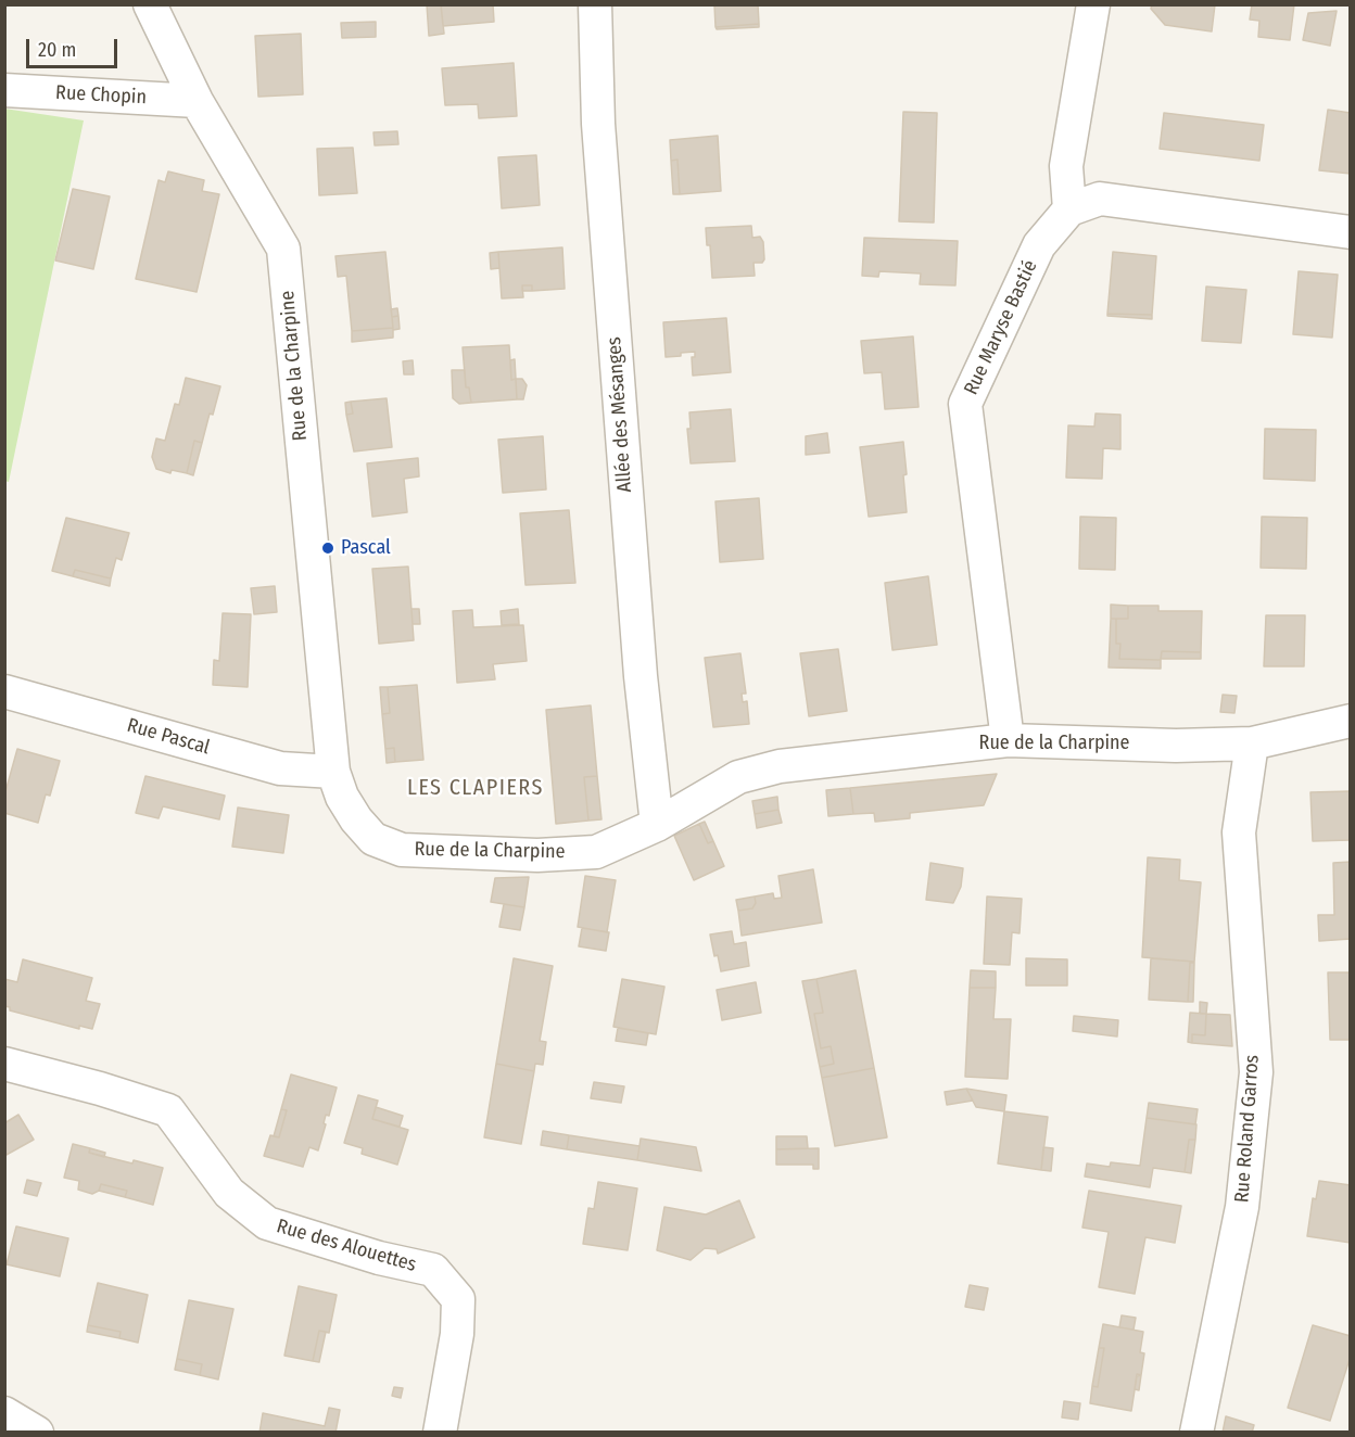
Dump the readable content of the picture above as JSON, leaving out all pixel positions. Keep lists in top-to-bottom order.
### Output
{
  "streets": {
    "street": [
      "Rue Chopin",
      "Rue Maryse Bastié",
      "Rue de la Charpine",
      "Allée des Mésanges",
      "Rue Pascal",
      "Rue Roland Garros",
      "Rue des Alouettes"
    ]
  },
  "crossings": [
    ["Rue Chopin", "Rue de la Charpine"],
    ["Rue Maryse Bastié", "Rue de la Charpine"],
    ["Rue de la Charpine", "Allée des Mésanges"],
    ["Rue de la Charpine", "Rue Pascal"],
    ["Rue de la Charpine", "Rue Roland Garros"]
  ],
  "districts": ["LES CLAPIERS"],
  "places": ["Pascal"],
  "scale_bar": "20 m"
}
